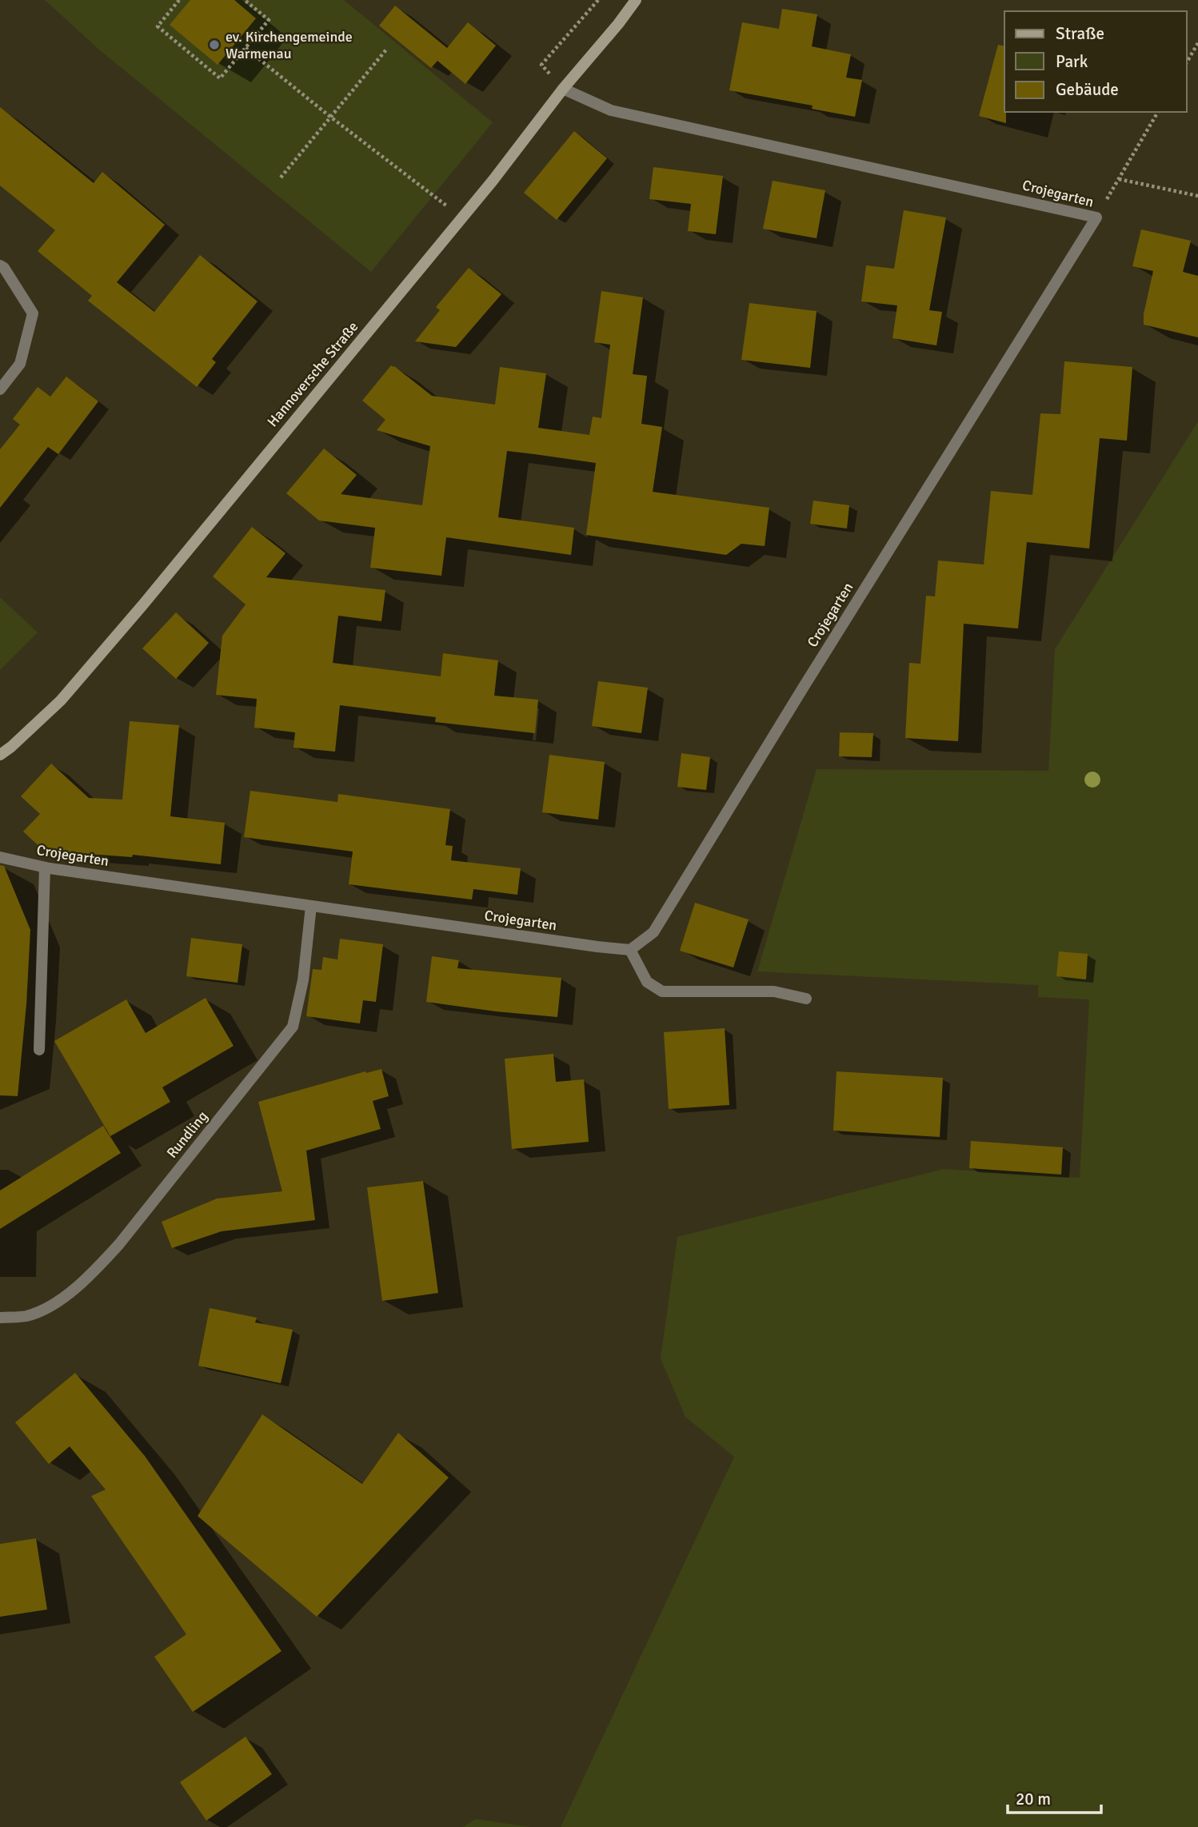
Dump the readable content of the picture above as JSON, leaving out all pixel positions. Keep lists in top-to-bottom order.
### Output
{
  "streets": {
    "street": ["Crojegarten", "Hannoversche Straße", "Rundling"]
  },
  "crossings": [
    ["Crojegarten", "Hannoversche Straße"],
    ["Crojegarten", "Rundling"]
  ],
  "places": ["ev. Kirchengemeinde Warmenau"],
  "legend": ["Straße", "Park", "Gebäude"],
  "scale_bar": "20 m"
}
